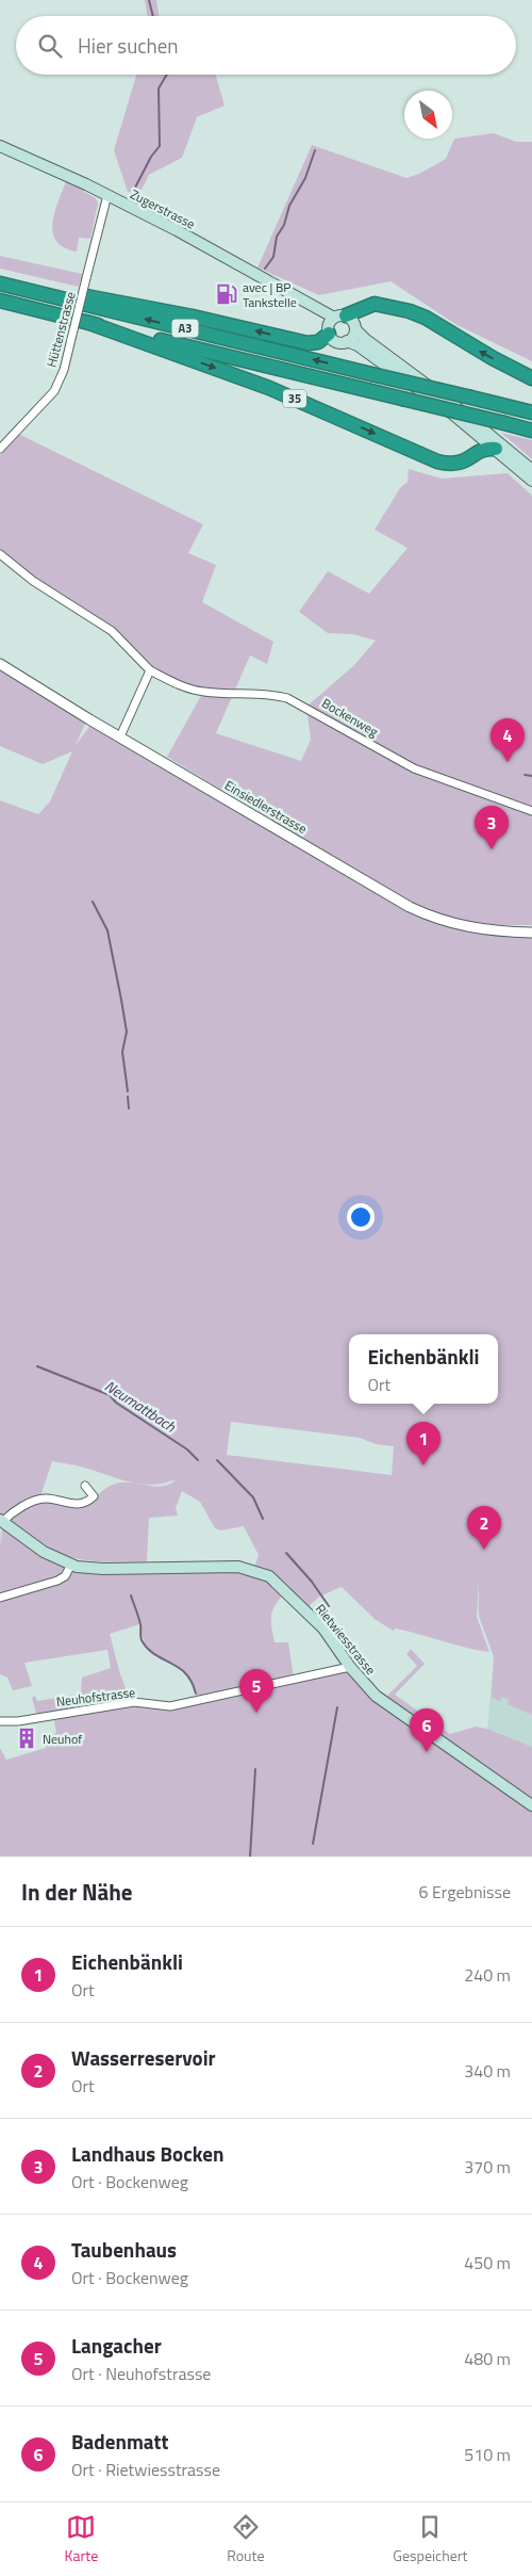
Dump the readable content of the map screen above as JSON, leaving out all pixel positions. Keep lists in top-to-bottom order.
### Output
{
  "streets": {
    "highway": ["A3", "35"],
    "main road": ["Zugerstrasse", "Rietwiesstrasse"],
    "street": [
      "Hüttenstrasse",
      "Bockenweg",
      "Einsiedlerstrasse",
      "Neuhofstrasse"
    ]
  },
  "crossings": [
    ["Zugerstrasse", "Hüttenstrasse"],
    ["Zugerstrasse", "35"],
    ["A3", "35"],
    ["Rietwiesstrasse", "Neuhofstrasse"]
  ],
  "water": ["Neumattbach"],
  "places": {
    "fuel station": ["avec | BP Tankstelle"],
    "building": ["Neuhof"]
  },
  "north": "bottom right",
  "page": {
    "search": "Hier suchen",
    "pins": [
      "4",
      "3",
      "1",
      "2",
      "5",
      "6"
    ],
    "popup": ["Eichenbänkli", "Ort"],
    "heading": ["In der Nähe", "6 Ergebnisse"],
    "list": [
      {
        "mark": "1",
        "name": "Eichenbänkli",
        "note": "Ort",
        "value": "240 m"
      },
      {
        "mark": "2",
        "name": "Wasserreservoir",
        "note": "Ort",
        "value": "340 m"
      },
      {
        "mark": "3",
        "name": "Landhaus Bocken",
        "note": "Ort · Bockenweg",
        "value": "370 m"
      },
      {
        "mark": "4",
        "name": "Taubenhaus",
        "note": "Ort · Bockenweg",
        "value": "450 m"
      },
      {
        "mark": "5",
        "name": "Langacher",
        "note": "Ort · Neuhofstrasse",
        "value": "480 m"
      },
      {
        "mark": "6",
        "name": "Badenmatt",
        "note": "Ort · Rietwiesstrasse",
        "value": "510 m"
      }
    ],
    "nav": ["Karte", "Route", "Gespeichert"]
  }
}
